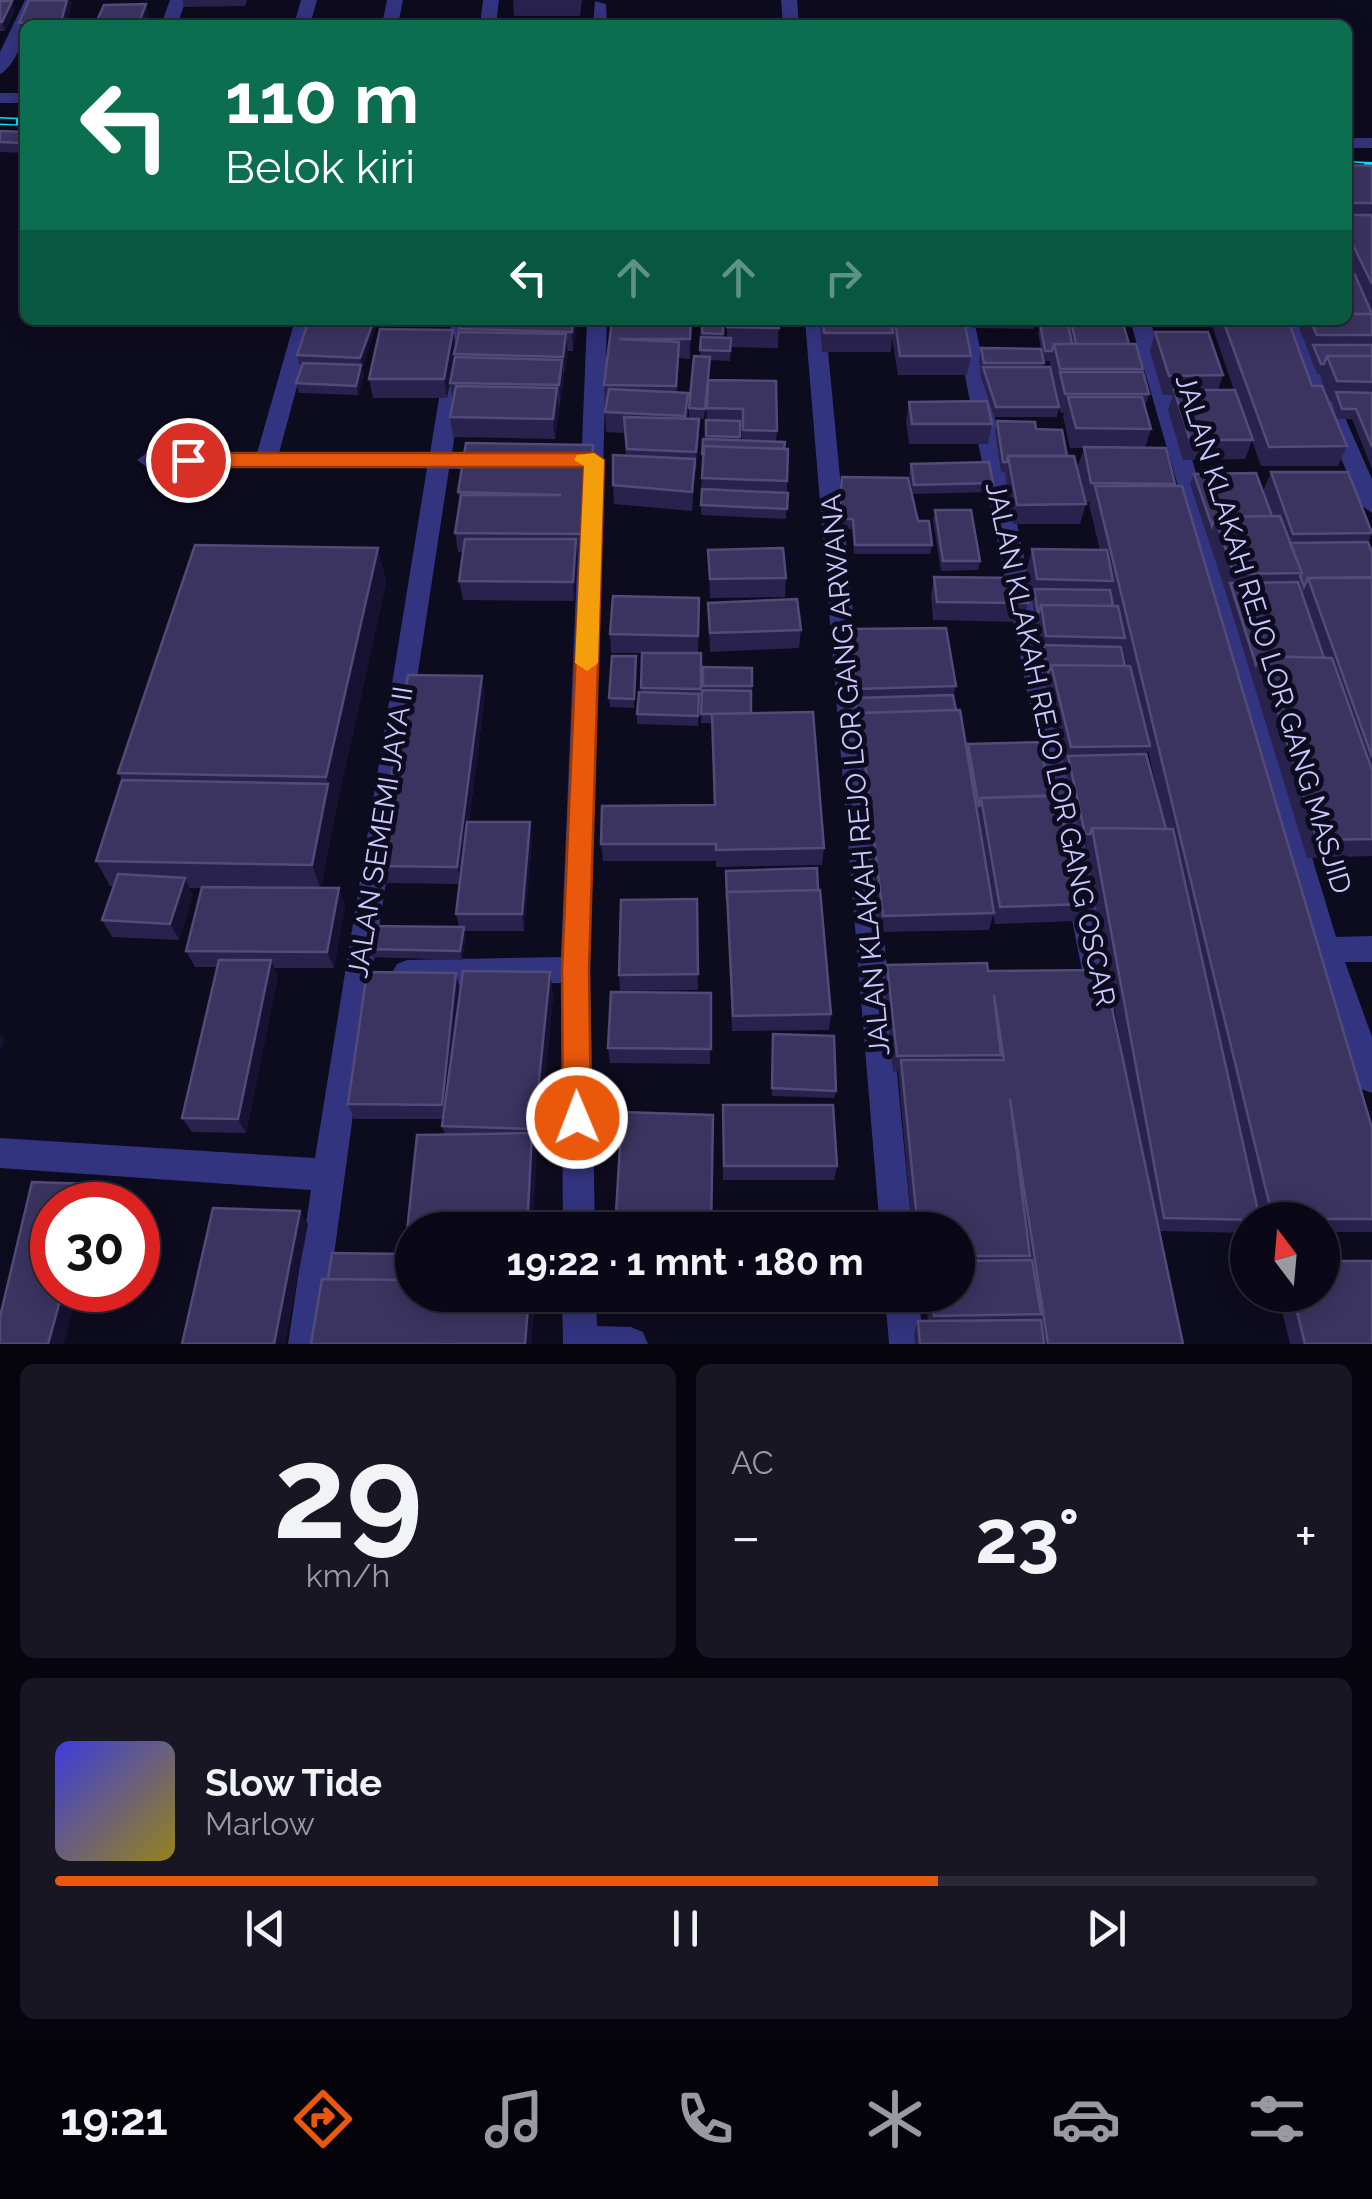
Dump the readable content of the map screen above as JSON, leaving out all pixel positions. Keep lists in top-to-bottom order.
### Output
{
  "streets": {
    "street": [
      "JALAN KLAKAH REJO LOR GANG MASJID",
      "JALAN KLAKAH REJO LOR GANG OSCAR",
      "JALAN KLAKAH REJO LOR GANG ARWANA",
      "JALAN SEMEMI JAYA II"
    ]
  },
  "north": "top",
  "page": {
    "turn": ["110 m", "Belok kiri"],
    "limit": "30",
    "trip": "19:22 · 1 mnt · 180 m",
    "tile": [
      ["29", "km/h"],
      "AC"
    ],
    "heat": ["−", "23°", "+"],
    "song": ["Slow Tide", "Marlow"],
    "tabs": "19:21"
  }
}
